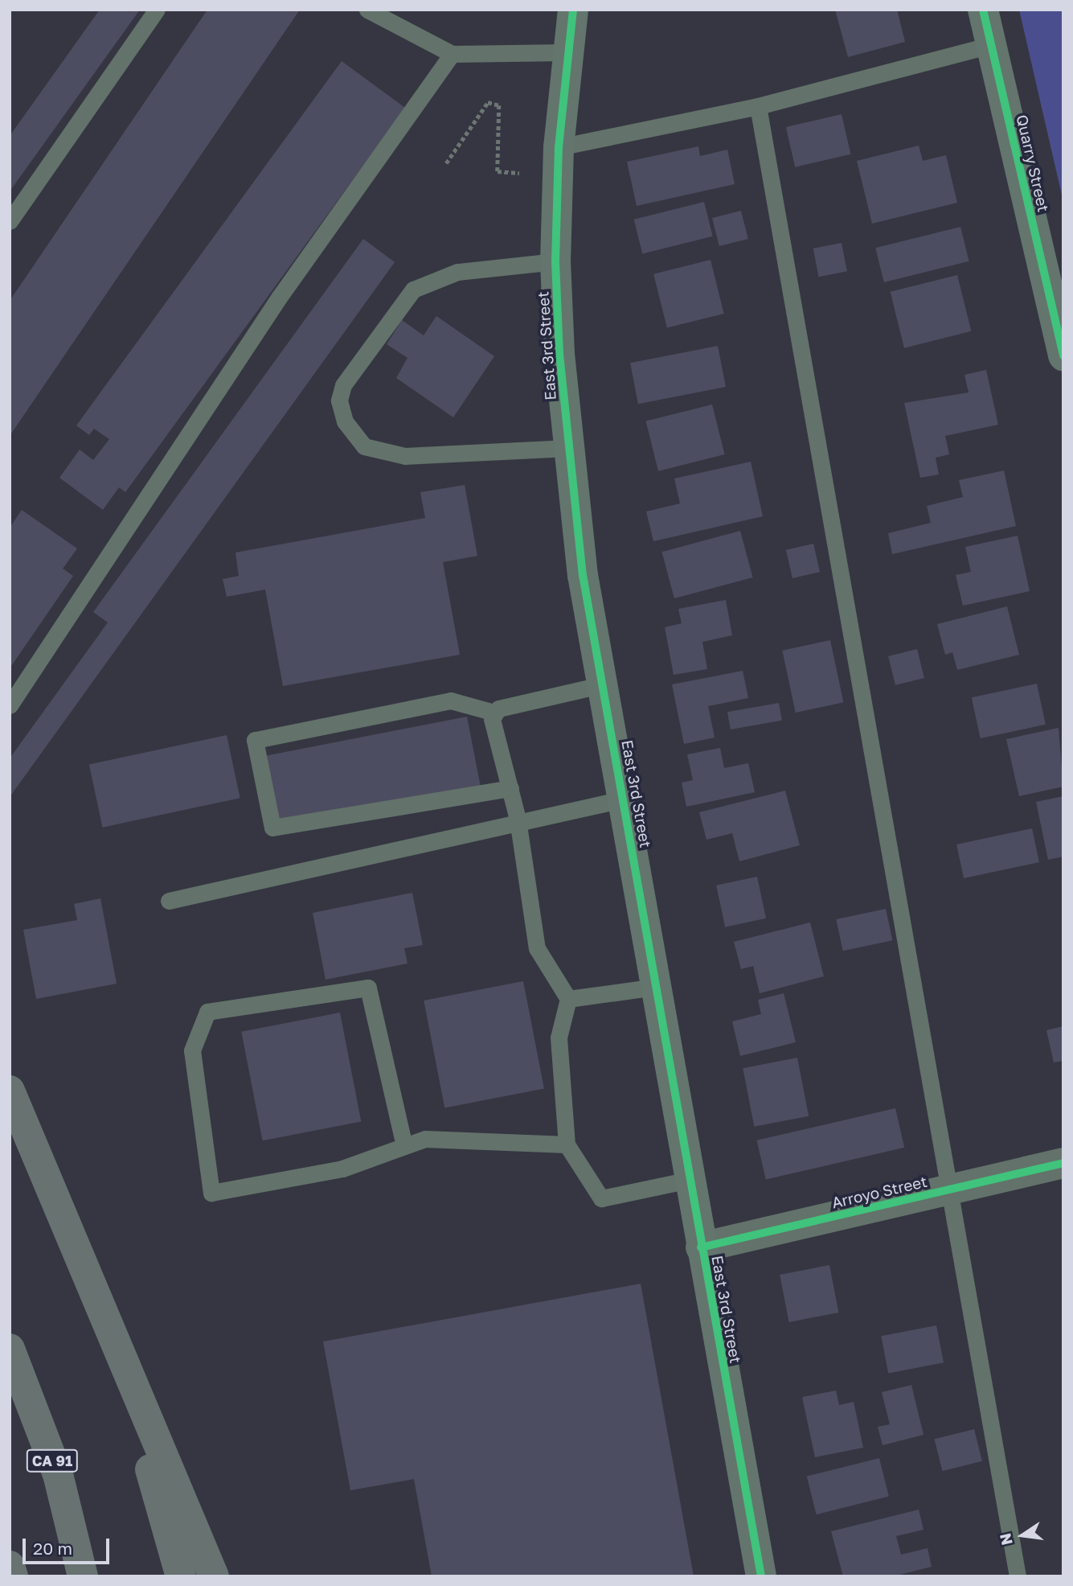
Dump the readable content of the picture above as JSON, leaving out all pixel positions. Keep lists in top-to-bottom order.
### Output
{
  "streets": {
    "highway": ["CA 91"],
    "street": ["Quarry Street", "East 3rd Street", "Arroyo Street"]
  },
  "crossings": [
    ["East 3rd Street", "Arroyo Street"]
  ],
  "scale_bar": "20 m",
  "north": "left"
}
